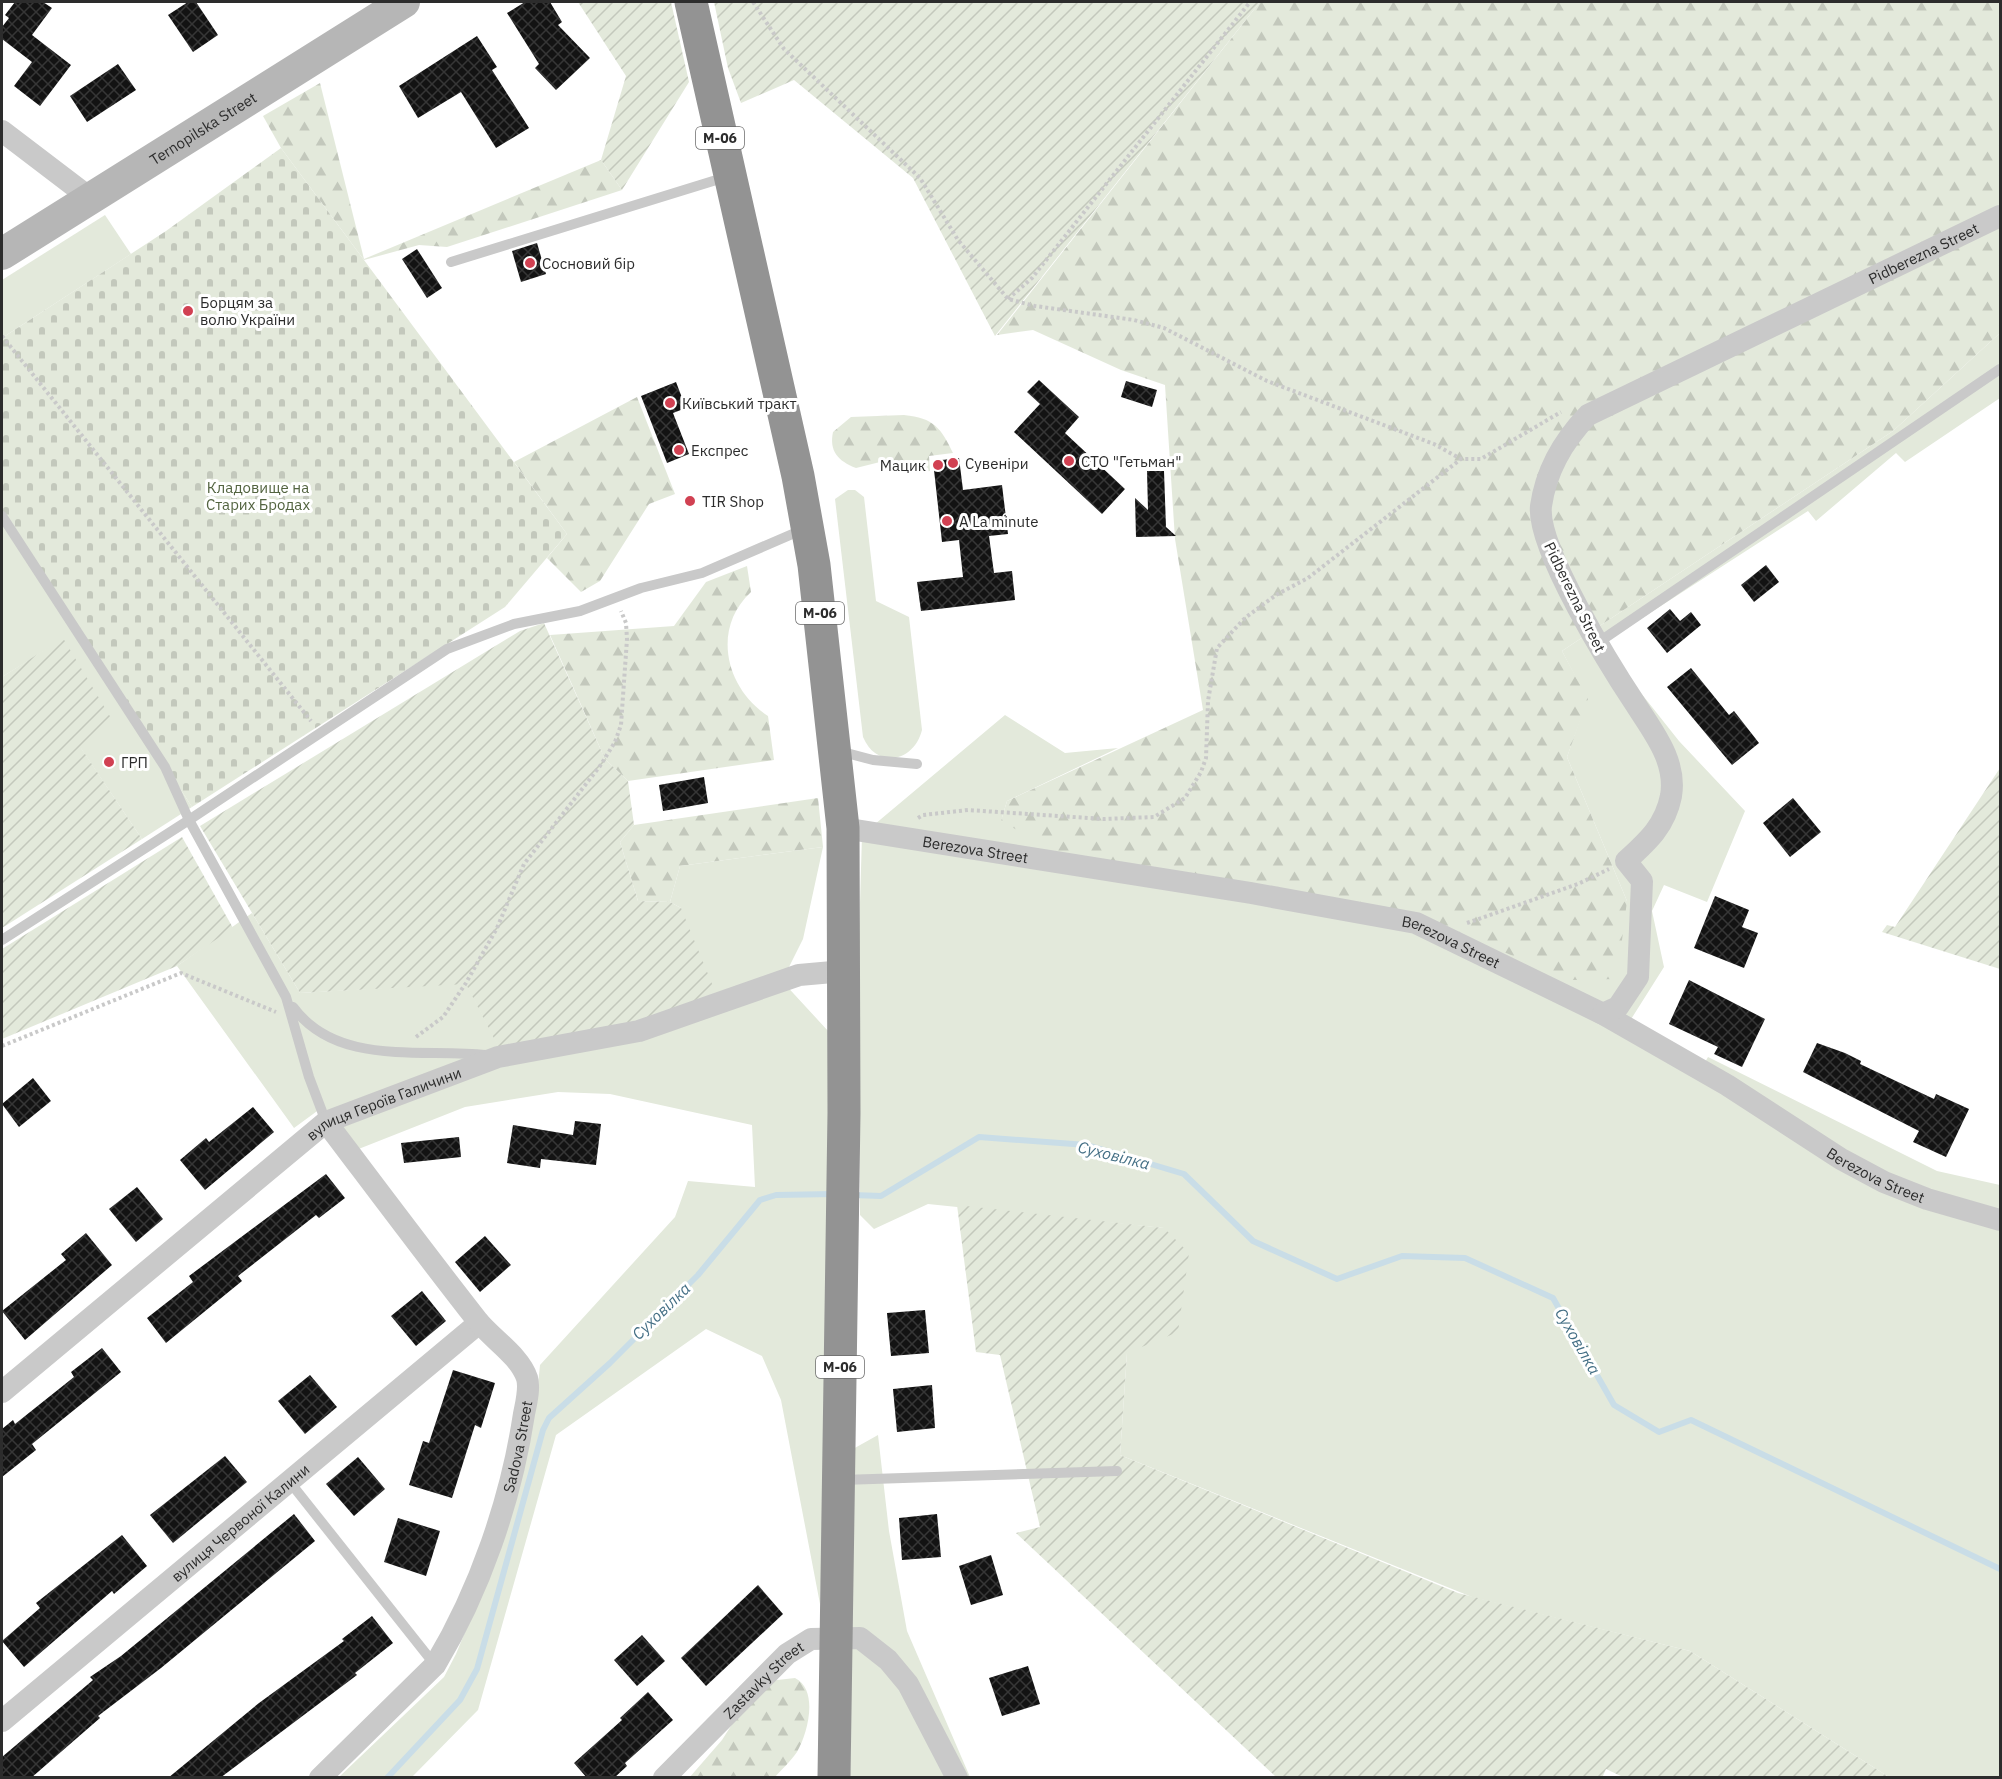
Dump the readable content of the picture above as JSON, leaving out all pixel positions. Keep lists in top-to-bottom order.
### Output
{
  "streets": {
    "highway": ["М-06"],
    "main road": ["Ternopilska Street"],
    "street": [
      "Pidberezna Street",
      "Berezova Street",
      "вулиця Героїв Галичини",
      "Sadova Street",
      "вулиця Червоної Калини",
      "Zastavky Street"
    ]
  },
  "crossings": [
    ["М-06", "Berezova Street"],
    ["М-06", "вулиця Героїв Галичини"],
    ["М-06", "Zastavky Street"],
    ["вулиця Героїв Галичини", "Sadova Street"],
    ["Sadova Street", "вулиця Червоної Калини"]
  ],
  "water": ["Суховілка"],
  "parks": ["Кладовище на Старих Бродах"],
  "places": [
    "Сосновий бір",
    "Борцям за волю України",
    "Київський тракт",
    "Експрес",
    "СТО \"Гетьман\"",
    "Сувеніри",
    "Мацик",
    "TIR Shop",
    "A La minute",
    "ГРП"
  ]
}
